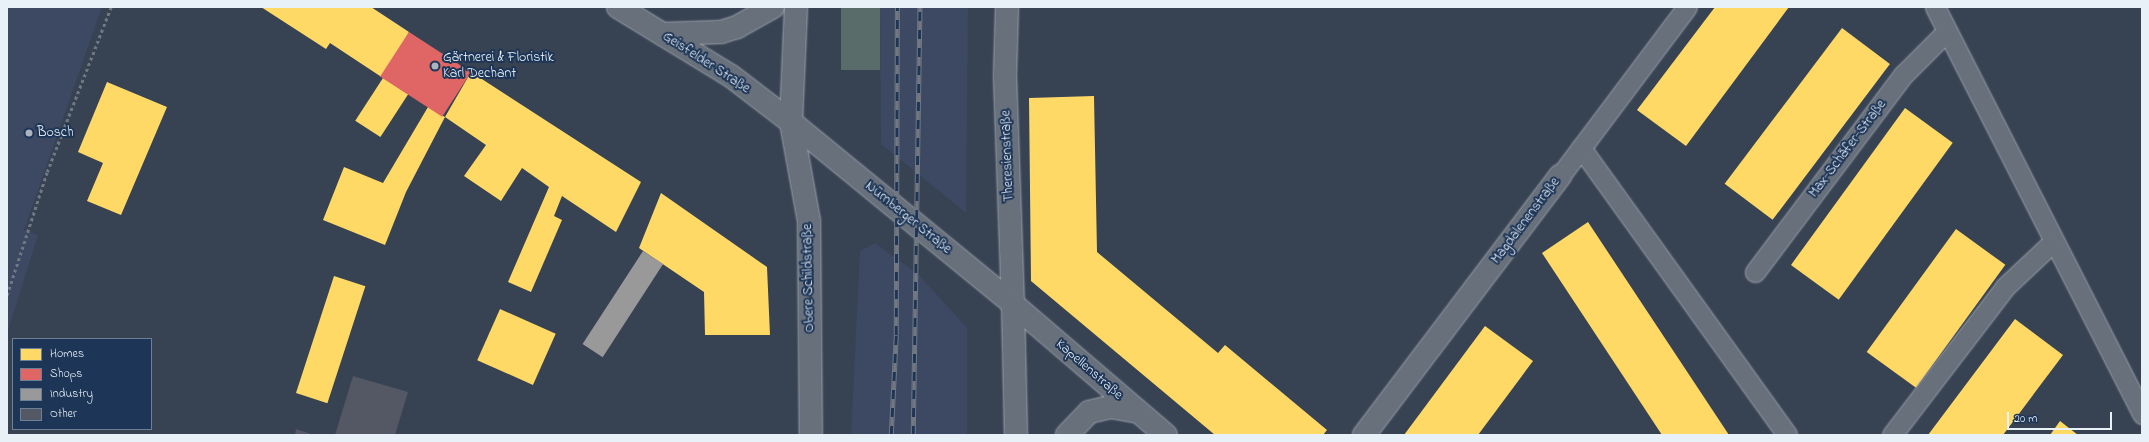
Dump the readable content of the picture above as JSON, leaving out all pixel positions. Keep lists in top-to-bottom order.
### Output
{
  "streets": {
    "street": [
      "Geisfelder Straße",
      "Theresienstraße",
      "Nürnberger Straße",
      "Magdalenenstraße",
      "Obere Schildstraße",
      "Kapellenstraße"
    ],
    "lane": ["Max-Schäfer-Straße"]
  },
  "crossings": [
    ["Geisfelder Straße", "Nürnberger Straße"],
    ["Geisfelder Straße", "Obere Schildstraße"],
    ["Theresienstraße", "Nürnberger Straße"],
    ["Theresienstraße", "Kapellenstraße"],
    ["Nürnberger Straße", "Obere Schildstraße"],
    ["Nürnberger Straße", "Kapellenstraße"]
  ],
  "places": ["Gärtnerei & Floristik Karl Dechant", "Bosch"],
  "legend": [
    "Homes",
    "Shops",
    "Industry",
    "Other"
  ],
  "scale_bar": "20 m"
}
